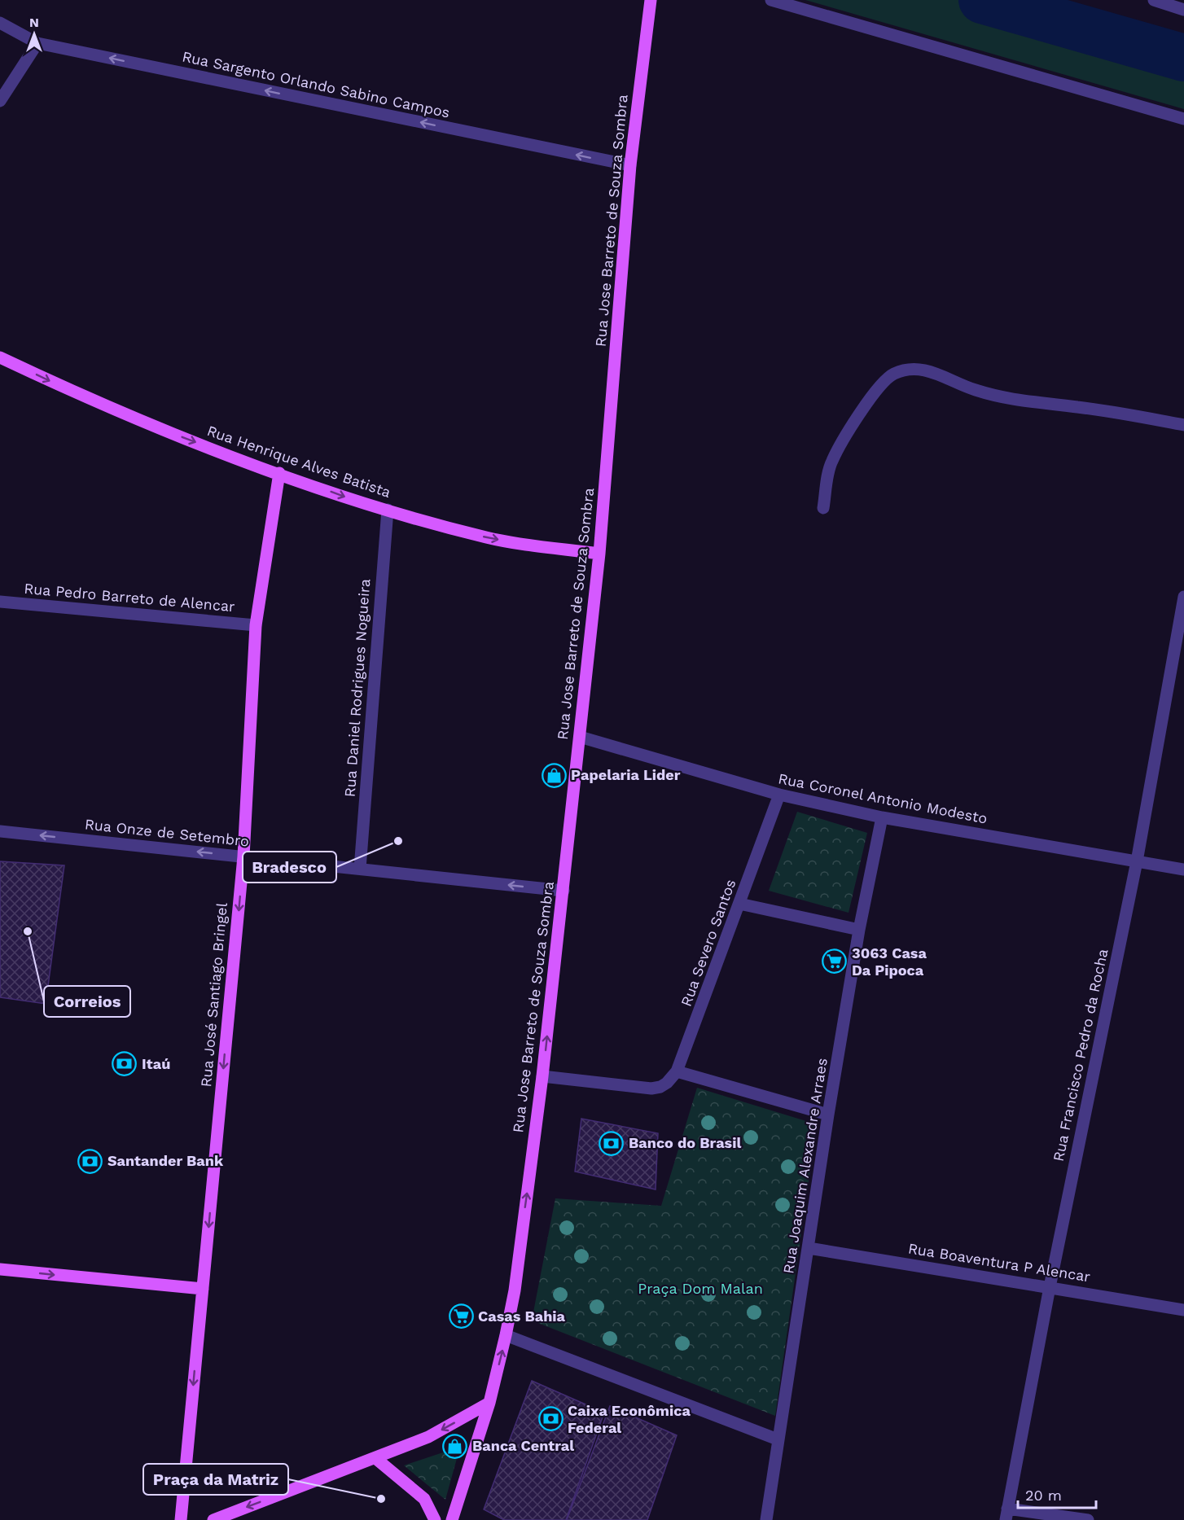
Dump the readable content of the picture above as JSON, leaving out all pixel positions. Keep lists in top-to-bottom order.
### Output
{
  "streets": {
    "main road": ["Rua Jose Barreto de Souza Sombra", "Rua Henrique Alves Batista", "Rua José Santiago Bringel"],
    "street": [
      "Rua Sargento Orlando Sabino Campos",
      "Rua Pedro Barreto de Alencar",
      "Rua Daniel Rodrigues Nogueira",
      "Rua Coronel Antonio Modesto",
      "Rua Onze de Setembro",
      "Rua Severo Santos",
      "Rua Francisco Pedro da Rocha",
      "Rua Joaquim Alexandre Arraes",
      "Rua Boaventura P Alencar"
    ]
  },
  "crossings": [
    ["Rua Sargento Orlando Sabino Campos", "Rua Jose Barreto de Souza Sombra"],
    ["Rua Jose Barreto de Souza Sombra", "Rua Henrique Alves Batista"],
    ["Rua Jose Barreto de Souza Sombra", "Rua Coronel Antonio Modesto"],
    ["Rua Jose Barreto de Souza Sombra", "Rua Onze de Setembro"],
    ["Rua Jose Barreto de Souza Sombra", "Rua Severo Santos"],
    ["Rua Henrique Alves Batista", "Rua Daniel Rodrigues Nogueira"],
    ["Rua Henrique Alves Batista", "Rua José Santiago Bringel"],
    ["Rua Pedro Barreto de Alencar", "Rua José Santiago Bringel"],
    ["Rua Daniel Rodrigues Nogueira", "Rua Onze de Setembro"],
    ["Rua Coronel Antonio Modesto", "Rua Severo Santos"],
    ["Rua Coronel Antonio Modesto", "Rua Francisco Pedro da Rocha"],
    ["Rua Coronel Antonio Modesto", "Rua Joaquim Alexandre Arraes"],
    ["Rua Onze de Setembro", "Rua José Santiago Bringel"],
    ["Rua Francisco Pedro da Rocha", "Rua Boaventura P Alencar"],
    ["Rua Joaquim Alexandre Arraes", "Rua Boaventura P Alencar"]
  ],
  "one_way": [
    "Rua Sargento Orlando Sabino Campos",
    "Rua Henrique Alves Batista",
    "Rua Onze de Setembro",
    "Rua José Santiago Bringel"
  ],
  "parks": ["Praça Dom Malan"],
  "places": {
    "shop": ["Papelaria Lider", "Banca Central"],
    "other": ["Bradesco", "Correios", "Praça da Matriz"],
    "supermarket": ["3063 Casa Da Pipoca", "Casas Bahia"],
    "bank": [
      "Itaú",
      "Banco do Brasil",
      "Santander Bank",
      "Caixa Econômica Federal"
    ]
  },
  "scale_bar": "20 m",
  "north": "top"
}
